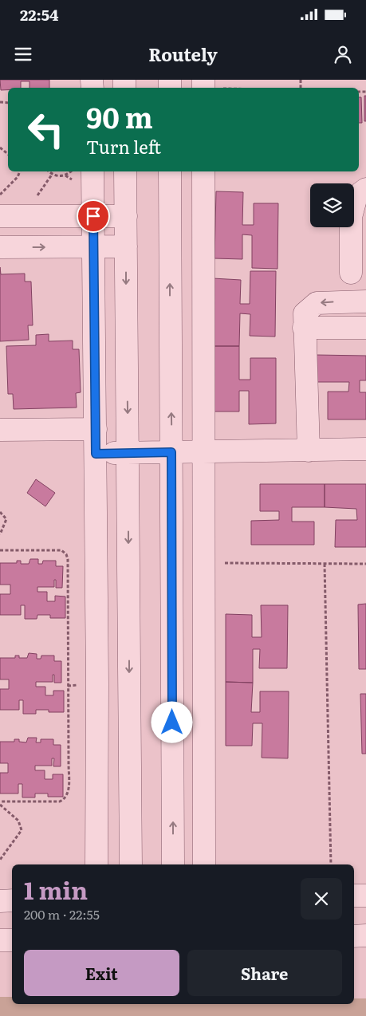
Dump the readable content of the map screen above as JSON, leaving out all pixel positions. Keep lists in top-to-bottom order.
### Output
{
  "page": {
    "status": "22:54",
    "header": "Routely",
    "turn": ["90 m", "Turn left"],
    "heading": ["1 min", "200 m · 22:55"],
    "buttons": ["Exit", "Share"]
  }
}
